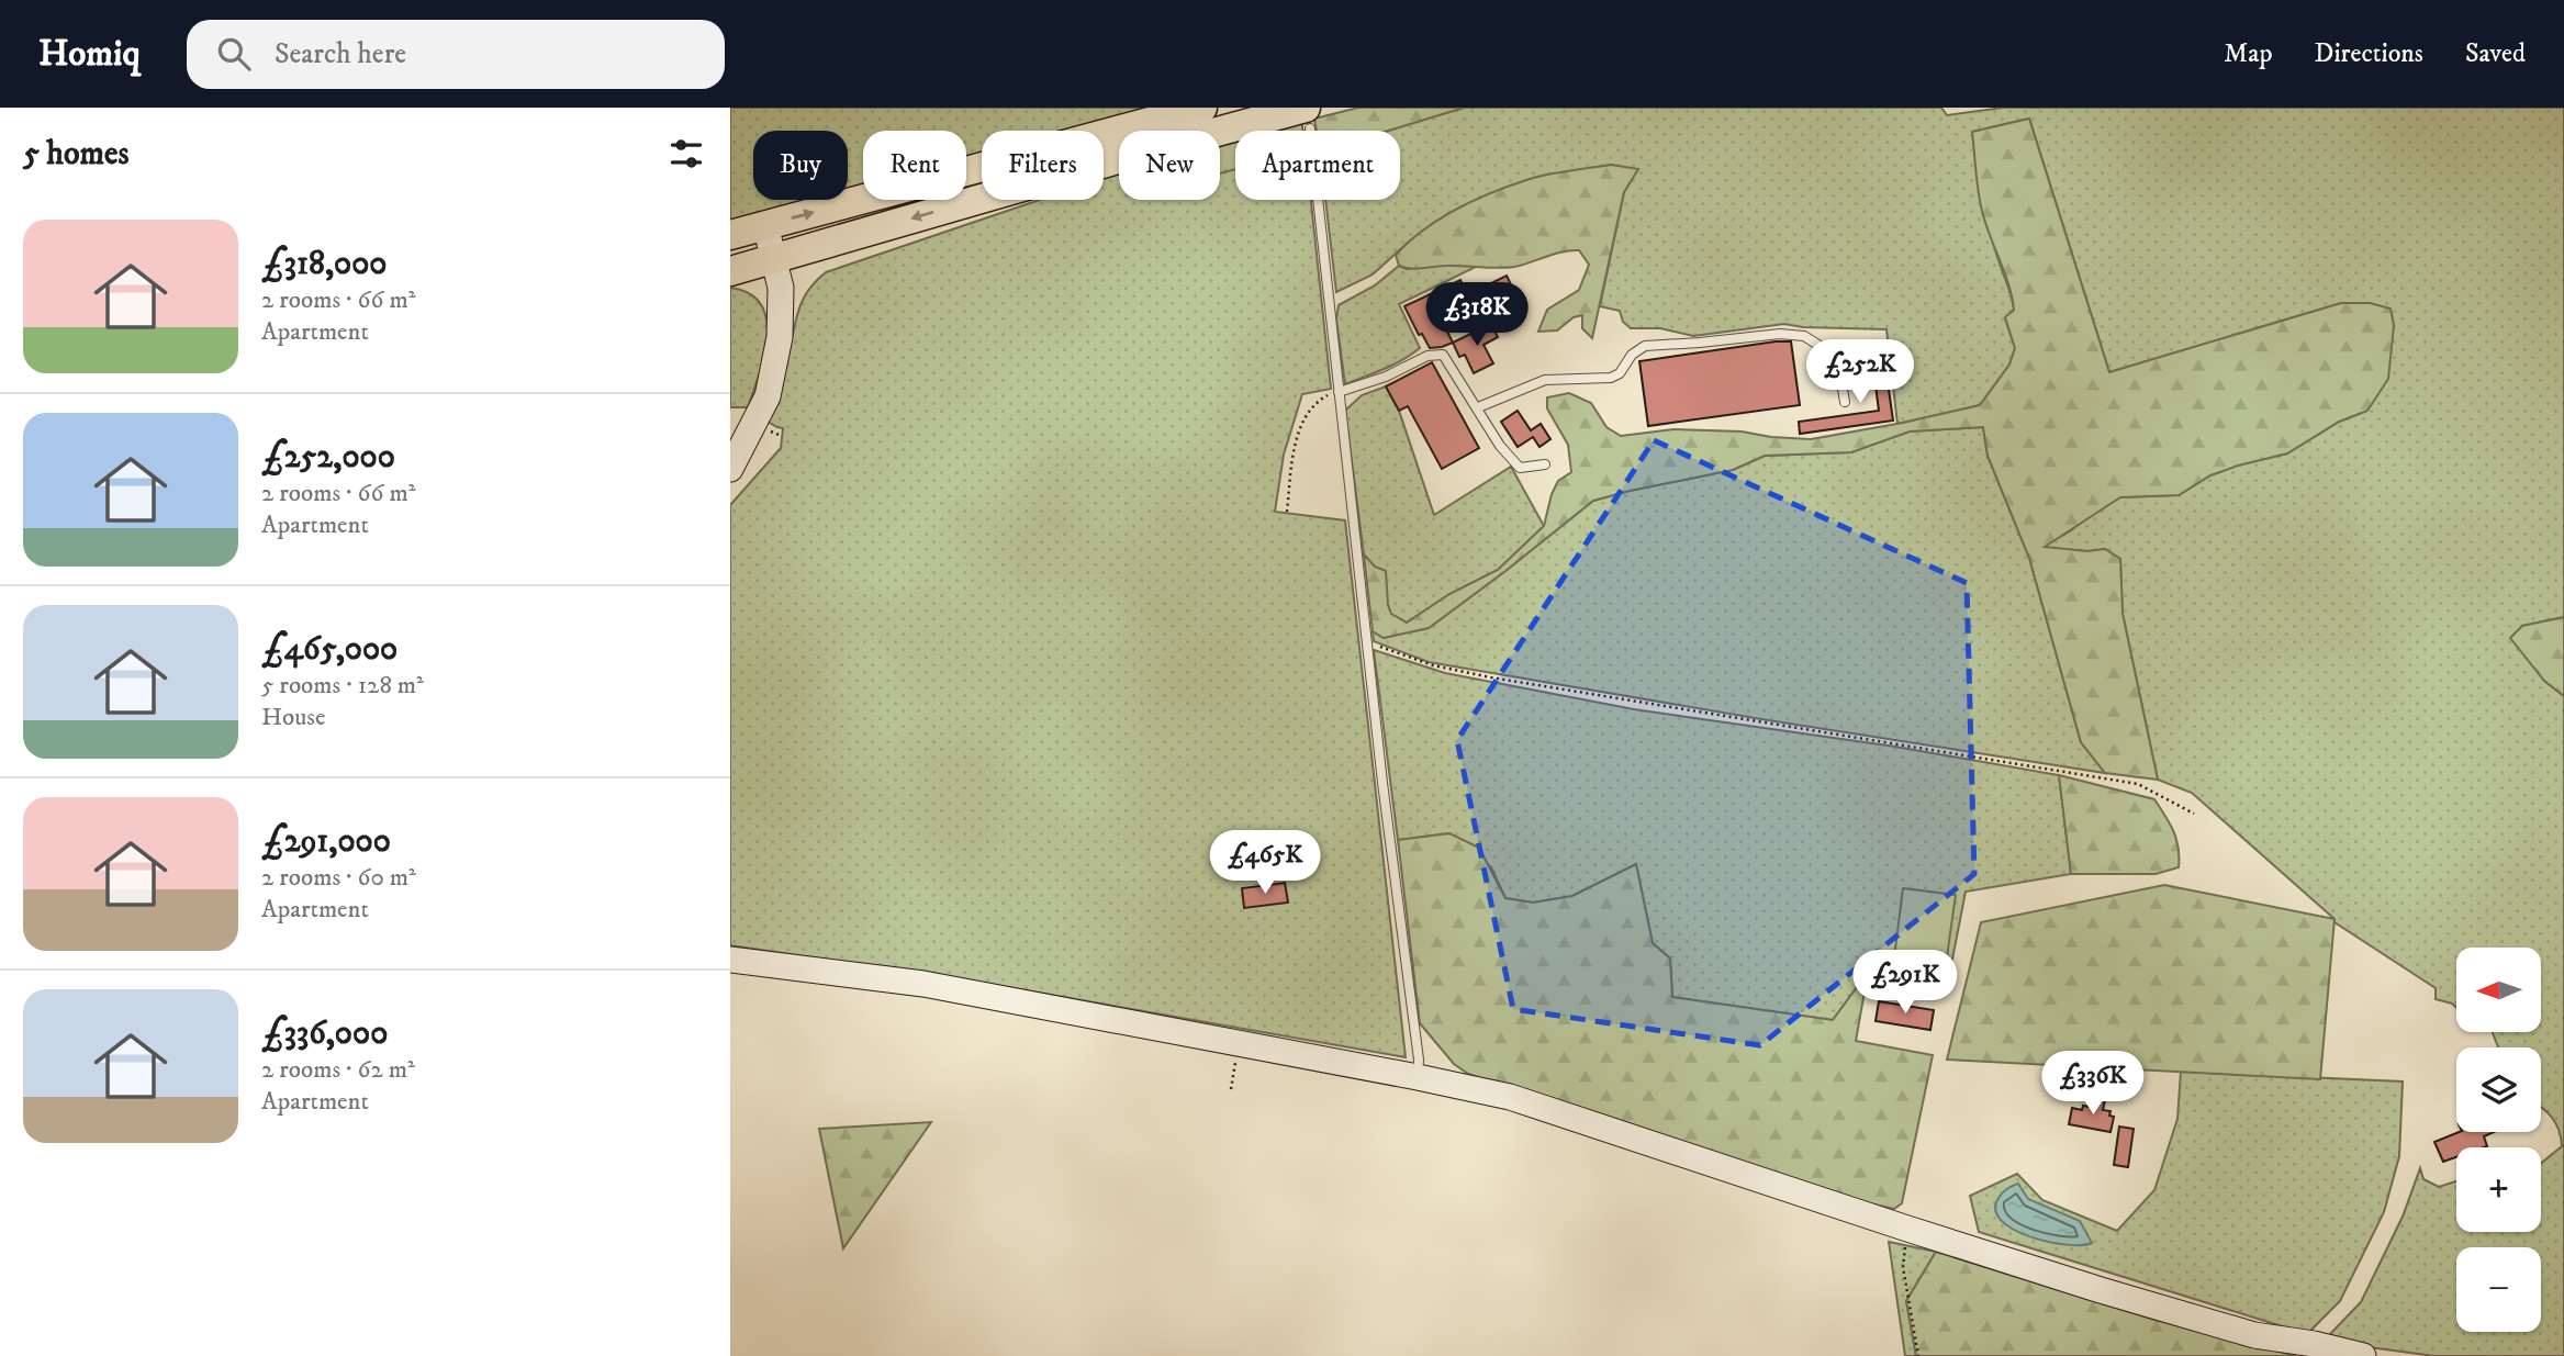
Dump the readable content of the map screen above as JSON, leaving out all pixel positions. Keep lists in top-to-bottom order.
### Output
{
  "north": "left",
  "page": {
    "header": "Homiq",
    "search": "Search here",
    "nav": ["Map", "Directions", "Saved"],
    "heading": "5 homes",
    "chip": [
      "Buy",
      "Rent",
      "Filters",
      "New",
      "Apartment"
    ],
    "list": [
      {
        "name": "£318,000",
        "note": "2 rooms · 66 m² · Apartment"
      },
      {
        "name": "£252,000",
        "note": "2 rooms · 66 m² · Apartment"
      },
      {
        "name": "£465,000",
        "note": "5 rooms · 128 m² · House"
      },
      {
        "name": "£291,000",
        "note": "2 rooms · 60 m² · Apartment"
      },
      {
        "name": "£336,000",
        "note": "2 rooms · 62 m² · Apartment"
      }
    ],
    "price": [
      "£318K",
      "£252K",
      "£465K",
      "£291K",
      "£336K"
    ],
    "map_buttons": ["+", "−"]
  }
}
